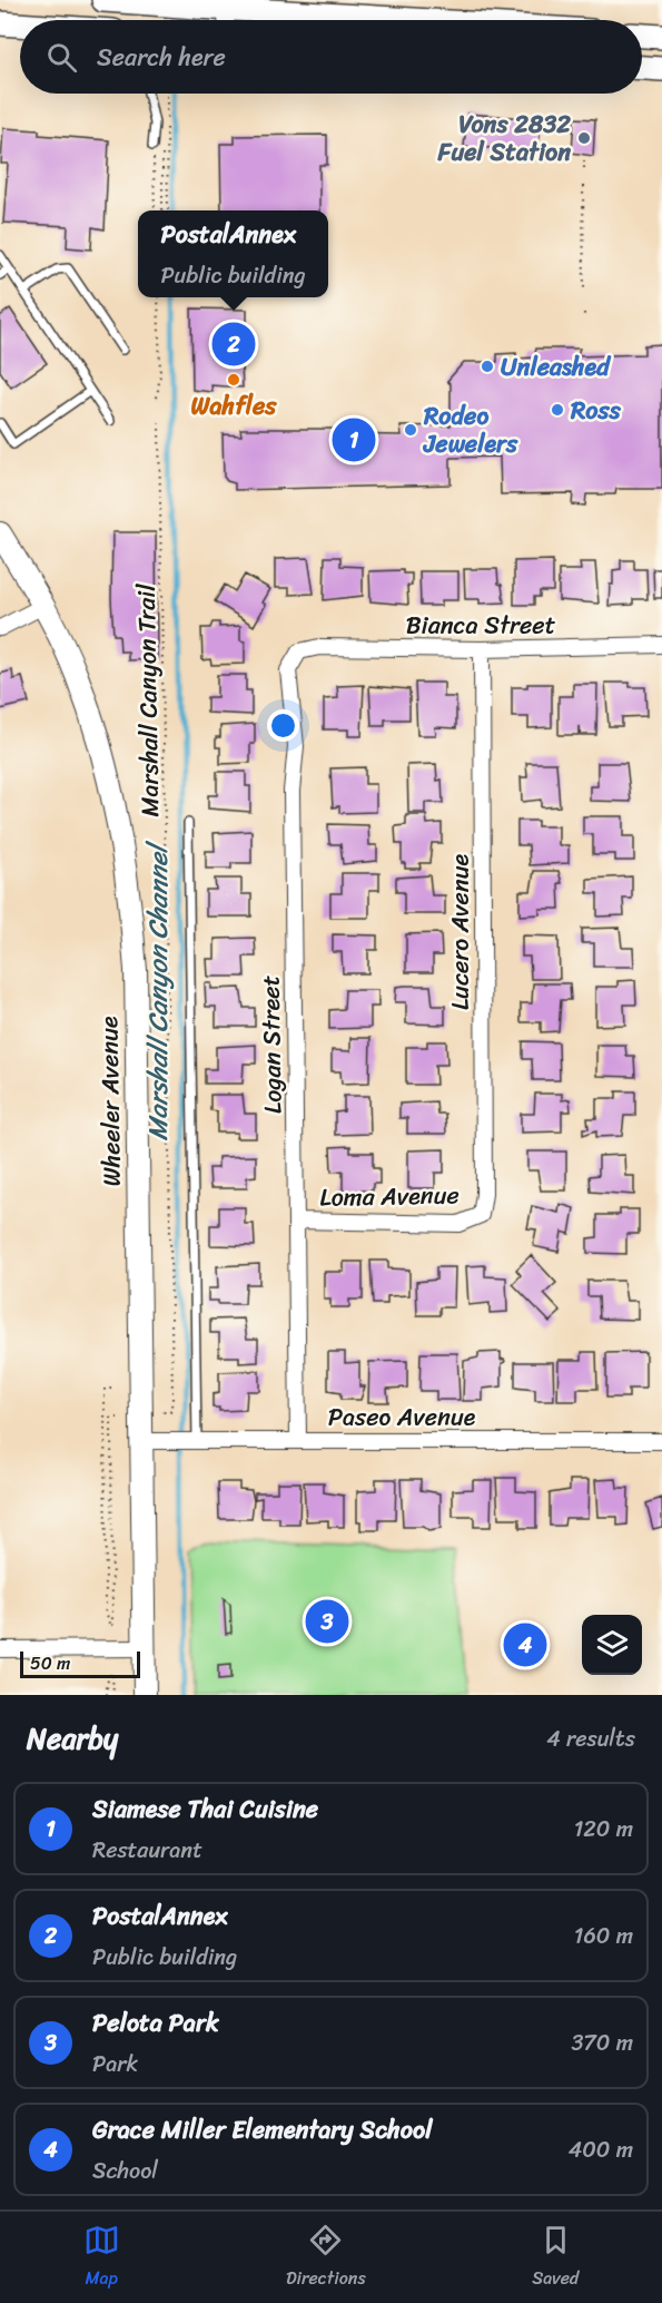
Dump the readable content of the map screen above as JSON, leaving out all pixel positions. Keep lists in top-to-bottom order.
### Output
{
  "streets": {
    "main road": ["Wheeler Avenue"],
    "street": [
      "Bianca Street",
      "Lucero Avenue",
      "Logan Street",
      "Loma Avenue",
      "Paseo Avenue"
    ],
    "path": ["Marshall Canyon Trail"]
  },
  "crossings": [
    ["Bianca Street", "Lucero Avenue"],
    ["Bianca Street", "Logan Street"],
    ["Lucero Avenue", "Loma Avenue"],
    ["Logan Street", "Loma Avenue"],
    ["Logan Street", "Paseo Avenue"],
    ["Wheeler Avenue", "Paseo Avenue"]
  ],
  "water": ["Marshall Canyon Channel"],
  "places": [
    "Vons 2832 Fuel Station",
    "Unleashed",
    "Wahfles",
    "Ross",
    "Rodeo Jewelers"
  ],
  "scale_bar": "50 m",
  "page": {
    "search": "Search here",
    "popup": ["PostalAnnex", "Public building"],
    "pins": [
      "2",
      "1",
      "3",
      "4"
    ],
    "scale": "50 m",
    "heading": ["Nearby", "4 results"],
    "list": [
      {
        "mark": "1",
        "name": "Siamese Thai Cuisine",
        "note": "Restaurant",
        "value": "120 m"
      },
      {
        "mark": "2",
        "name": "PostalAnnex",
        "note": "Public building",
        "value": "160 m"
      },
      {
        "mark": "3",
        "name": "Pelota Park",
        "note": "Park",
        "value": "370 m"
      },
      {
        "mark": "4",
        "name": "Grace Miller Elementary School",
        "note": "School",
        "value": "400 m"
      }
    ],
    "nav": ["Map", "Directions", "Saved"]
  }
}
